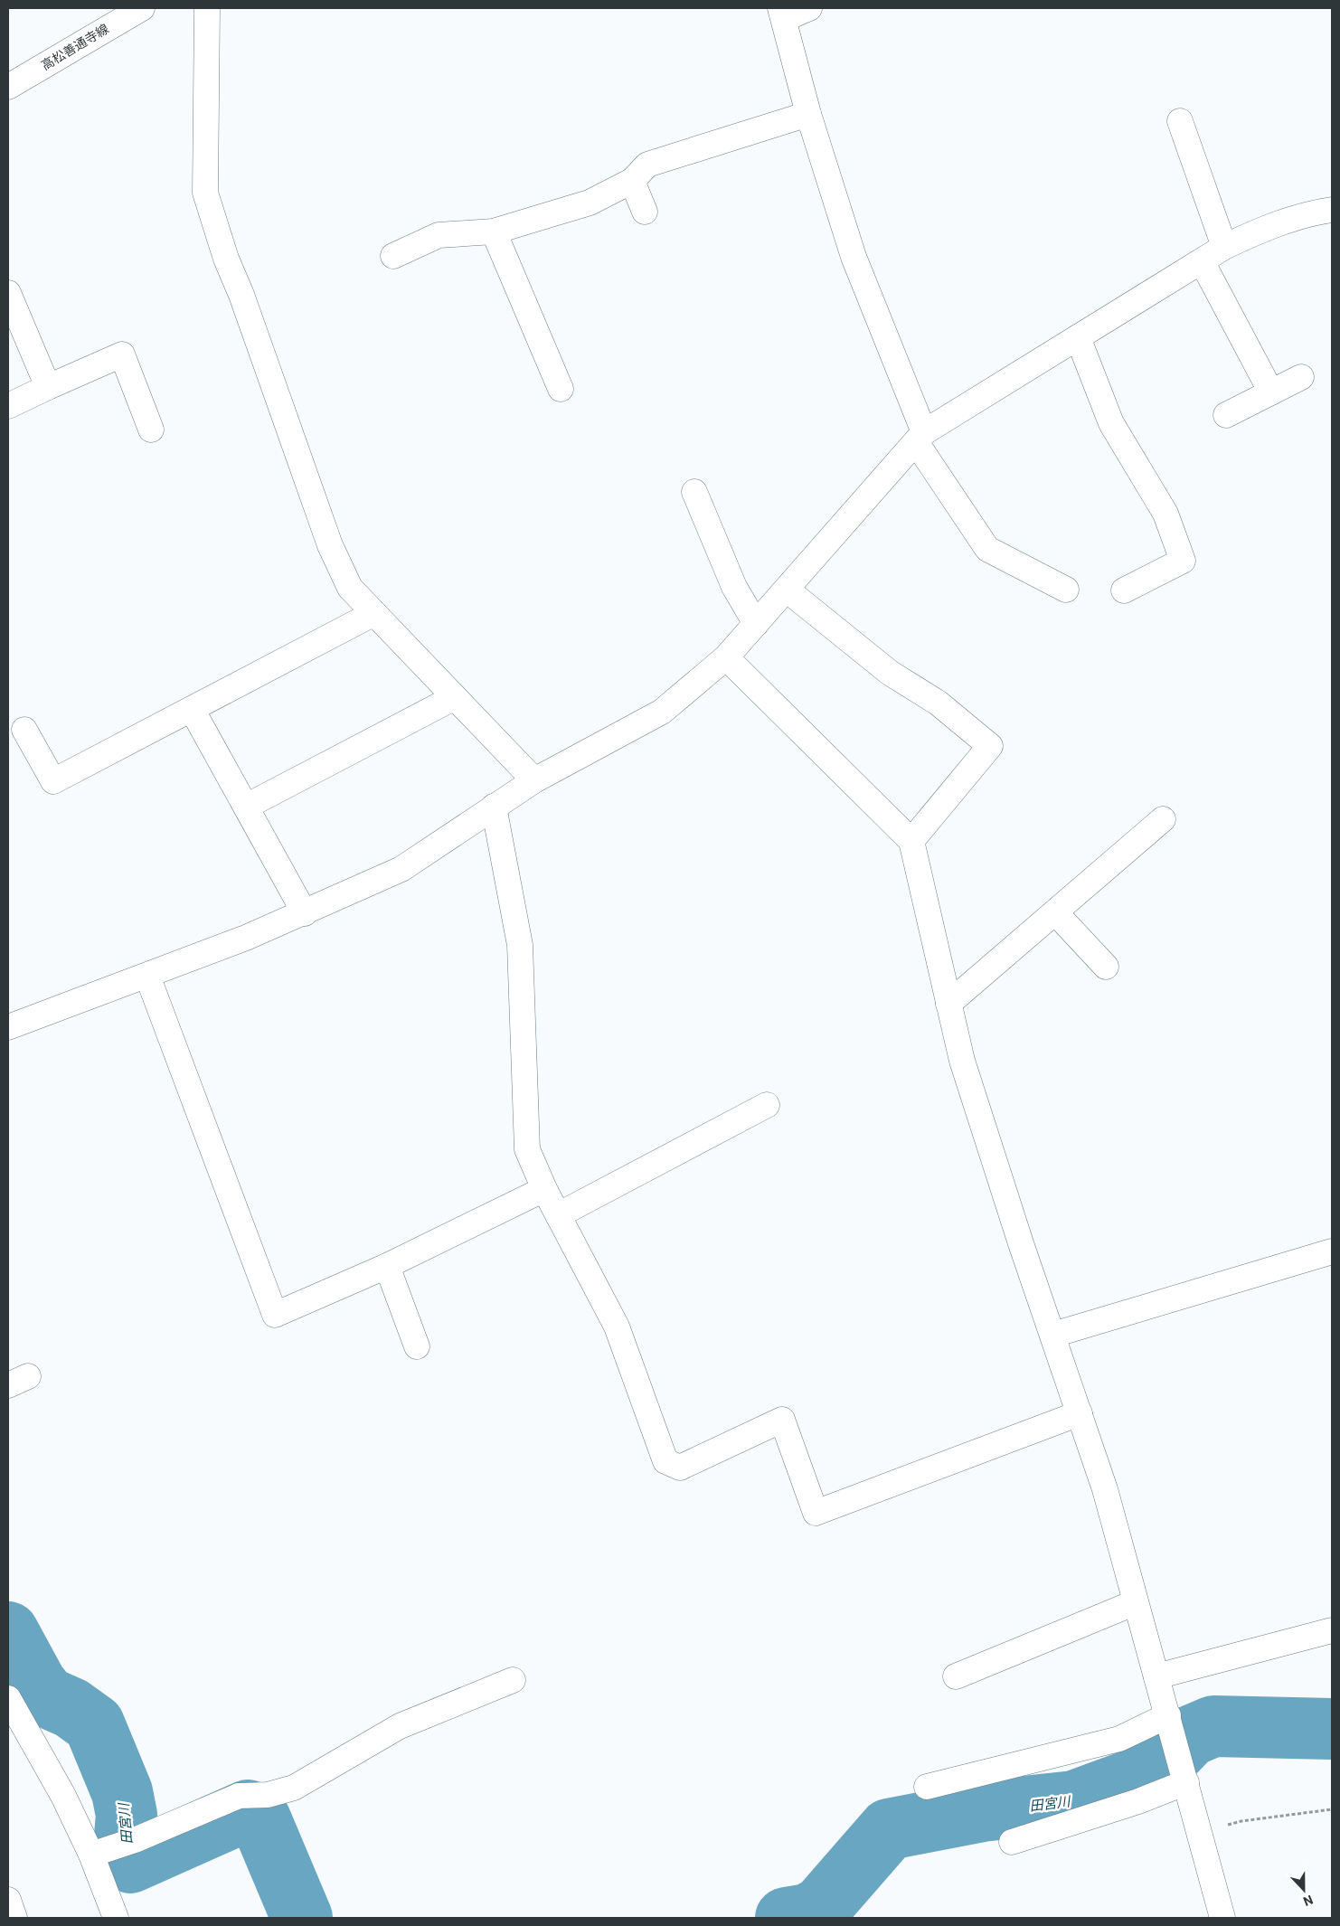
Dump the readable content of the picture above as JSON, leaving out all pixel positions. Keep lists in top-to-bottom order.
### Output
{
  "streets": {
    "street": ["高松善通寺線"]
  },
  "water": ["田宮川"],
  "north": "bottom"
}
